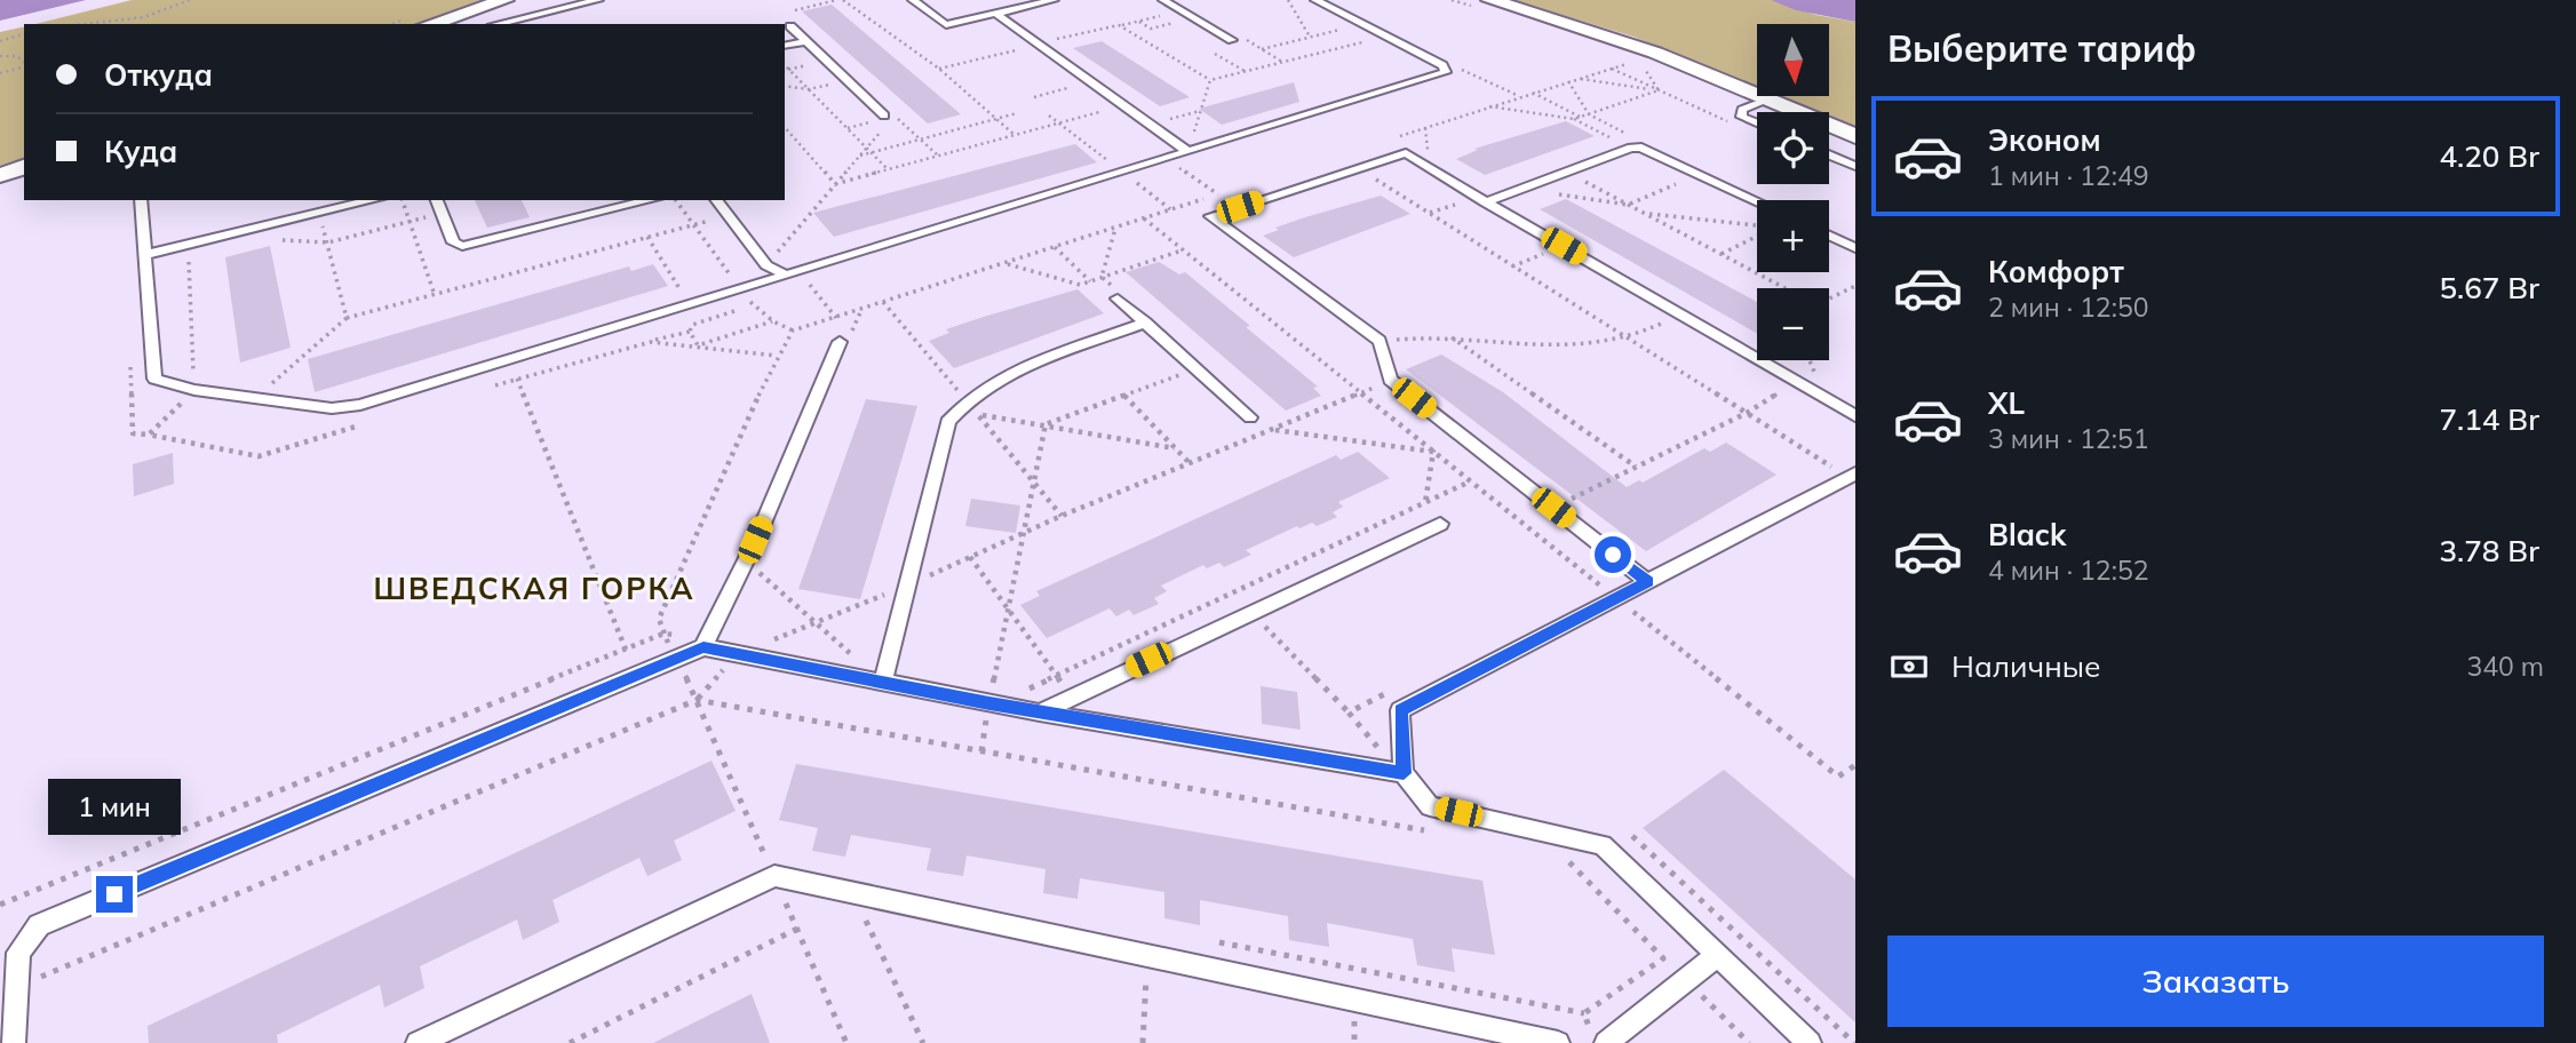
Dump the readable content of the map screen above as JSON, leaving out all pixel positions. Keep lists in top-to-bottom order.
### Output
{
  "districts": ["ШВЕДСКАЯ ГОРКА"],
  "north": "bottom",
  "page": {
    "heading": "Выберите тариф",
    "map_buttons": ["+", "−"],
    "banner": ["Откуда", "Куда"],
    "list": [
      {
        "name": "Эконом",
        "note": "1 мин · 12:49",
        "value": "4.20 Br"
      },
      {
        "name": "Комфорт",
        "note": "2 мин · 12:50",
        "value": "5.67 Br"
      },
      {
        "name": "XL",
        "note": "3 мин · 12:51",
        "value": "7.14 Br"
      },
      {
        "name": "Black",
        "note": "4 мин · 12:52",
        "value": "3.78 Br"
      }
    ],
    "pay": ["Наличные", "340 m"],
    "bubble": "1 мин",
    "buttons": "Заказать"
  }
}
